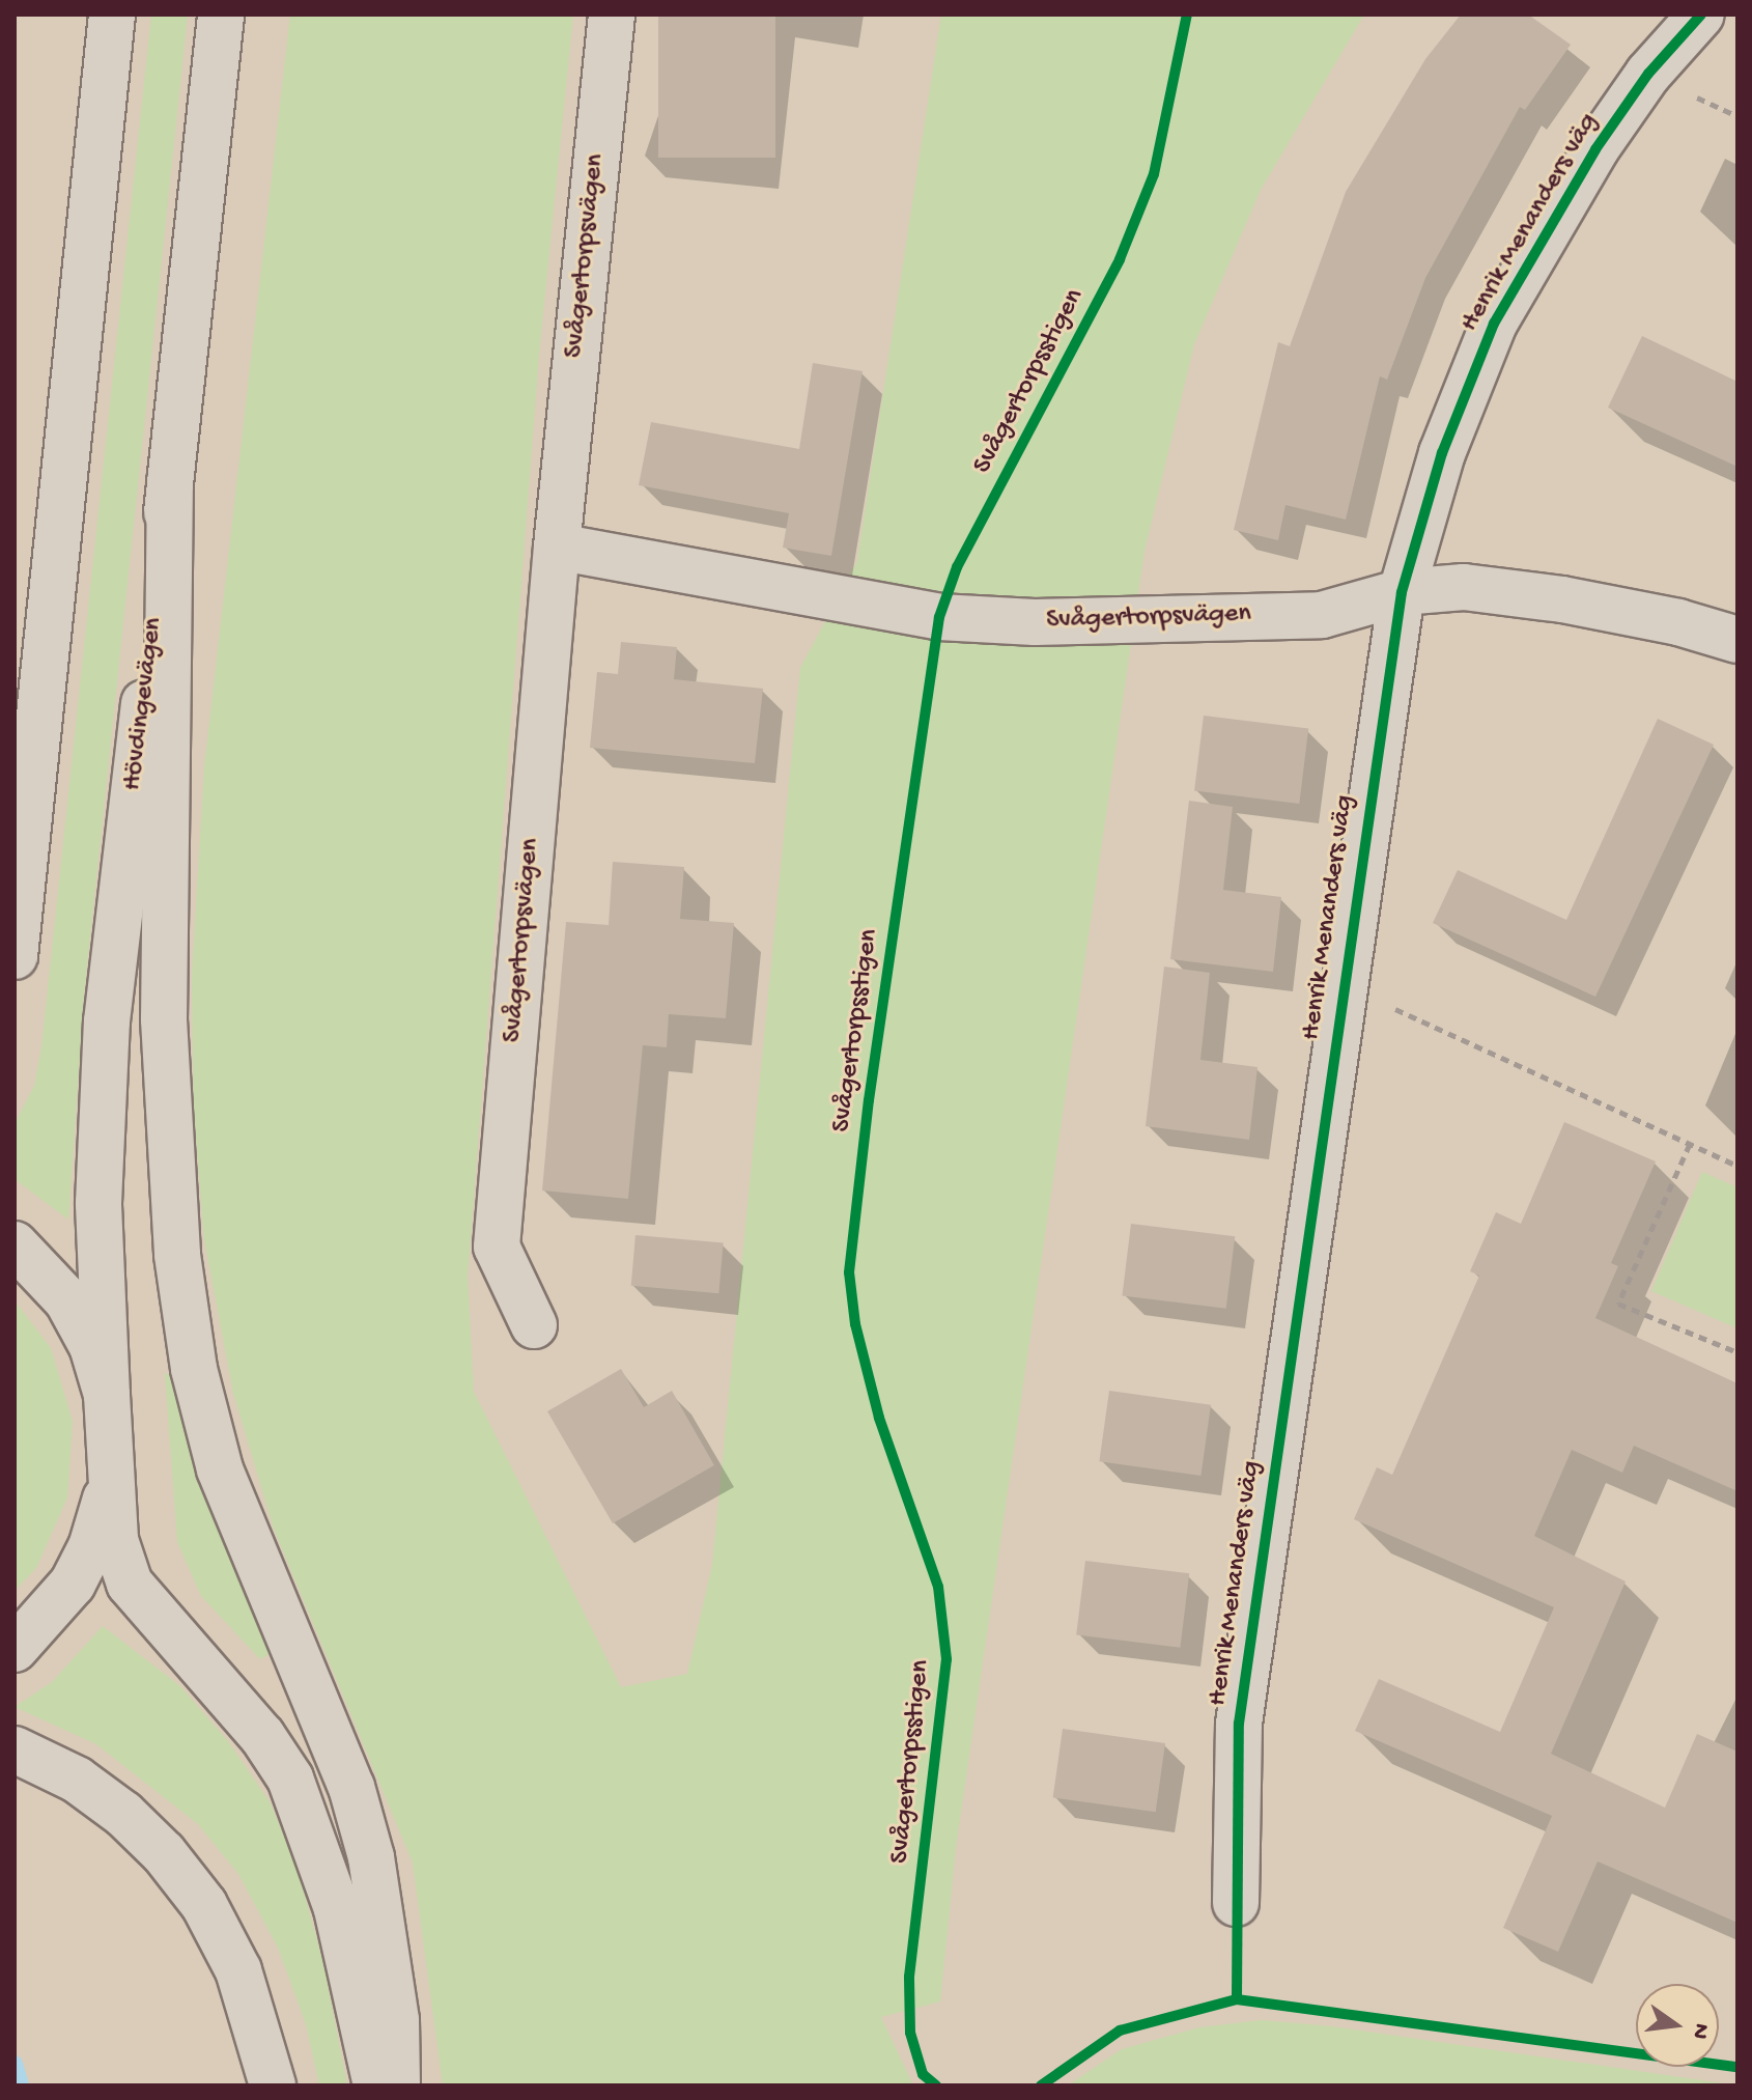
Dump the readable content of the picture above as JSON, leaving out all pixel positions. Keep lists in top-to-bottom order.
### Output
{
  "streets": {
    "street": ["Henrik Menanders väg", "Svågertorpsvägen", "Hövdingevägen"],
    "cycle path": ["Svågertorpsstigen"]
  },
  "crossings": [
    ["Henrik Menanders väg", "Svågertorpsvägen"]
  ],
  "north": "right"
}
